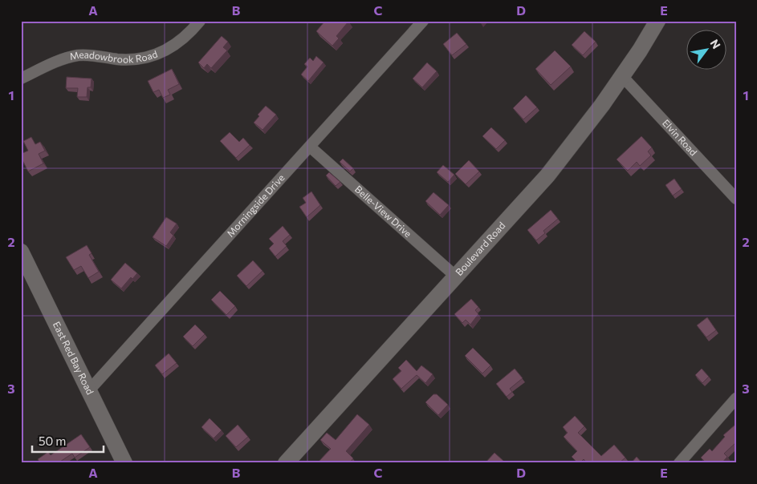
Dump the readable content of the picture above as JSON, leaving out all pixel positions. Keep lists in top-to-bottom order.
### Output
{
  "streets": {
    "street": [
      "Meadowbrook Road",
      "Elvin Road",
      "Morningside Drive",
      "Belle-View Drive",
      "Boulevard Road",
      "East Red Bay Road"
    ]
  },
  "crossings": [
    ["Elvin Road", "Boulevard Road"],
    ["Morningside Drive", "Belle-View Drive"],
    ["Morningside Drive", "East Red Bay Road"],
    ["Belle-View Drive", "Boulevard Road"]
  ],
  "scale_bar": "50 m",
  "north": "top right",
  "grid": {
    "columns": [
      "A",
      "B",
      "C",
      "D",
      "E"
    ],
    "rows": ["1", "2", "3"]
  }
}
